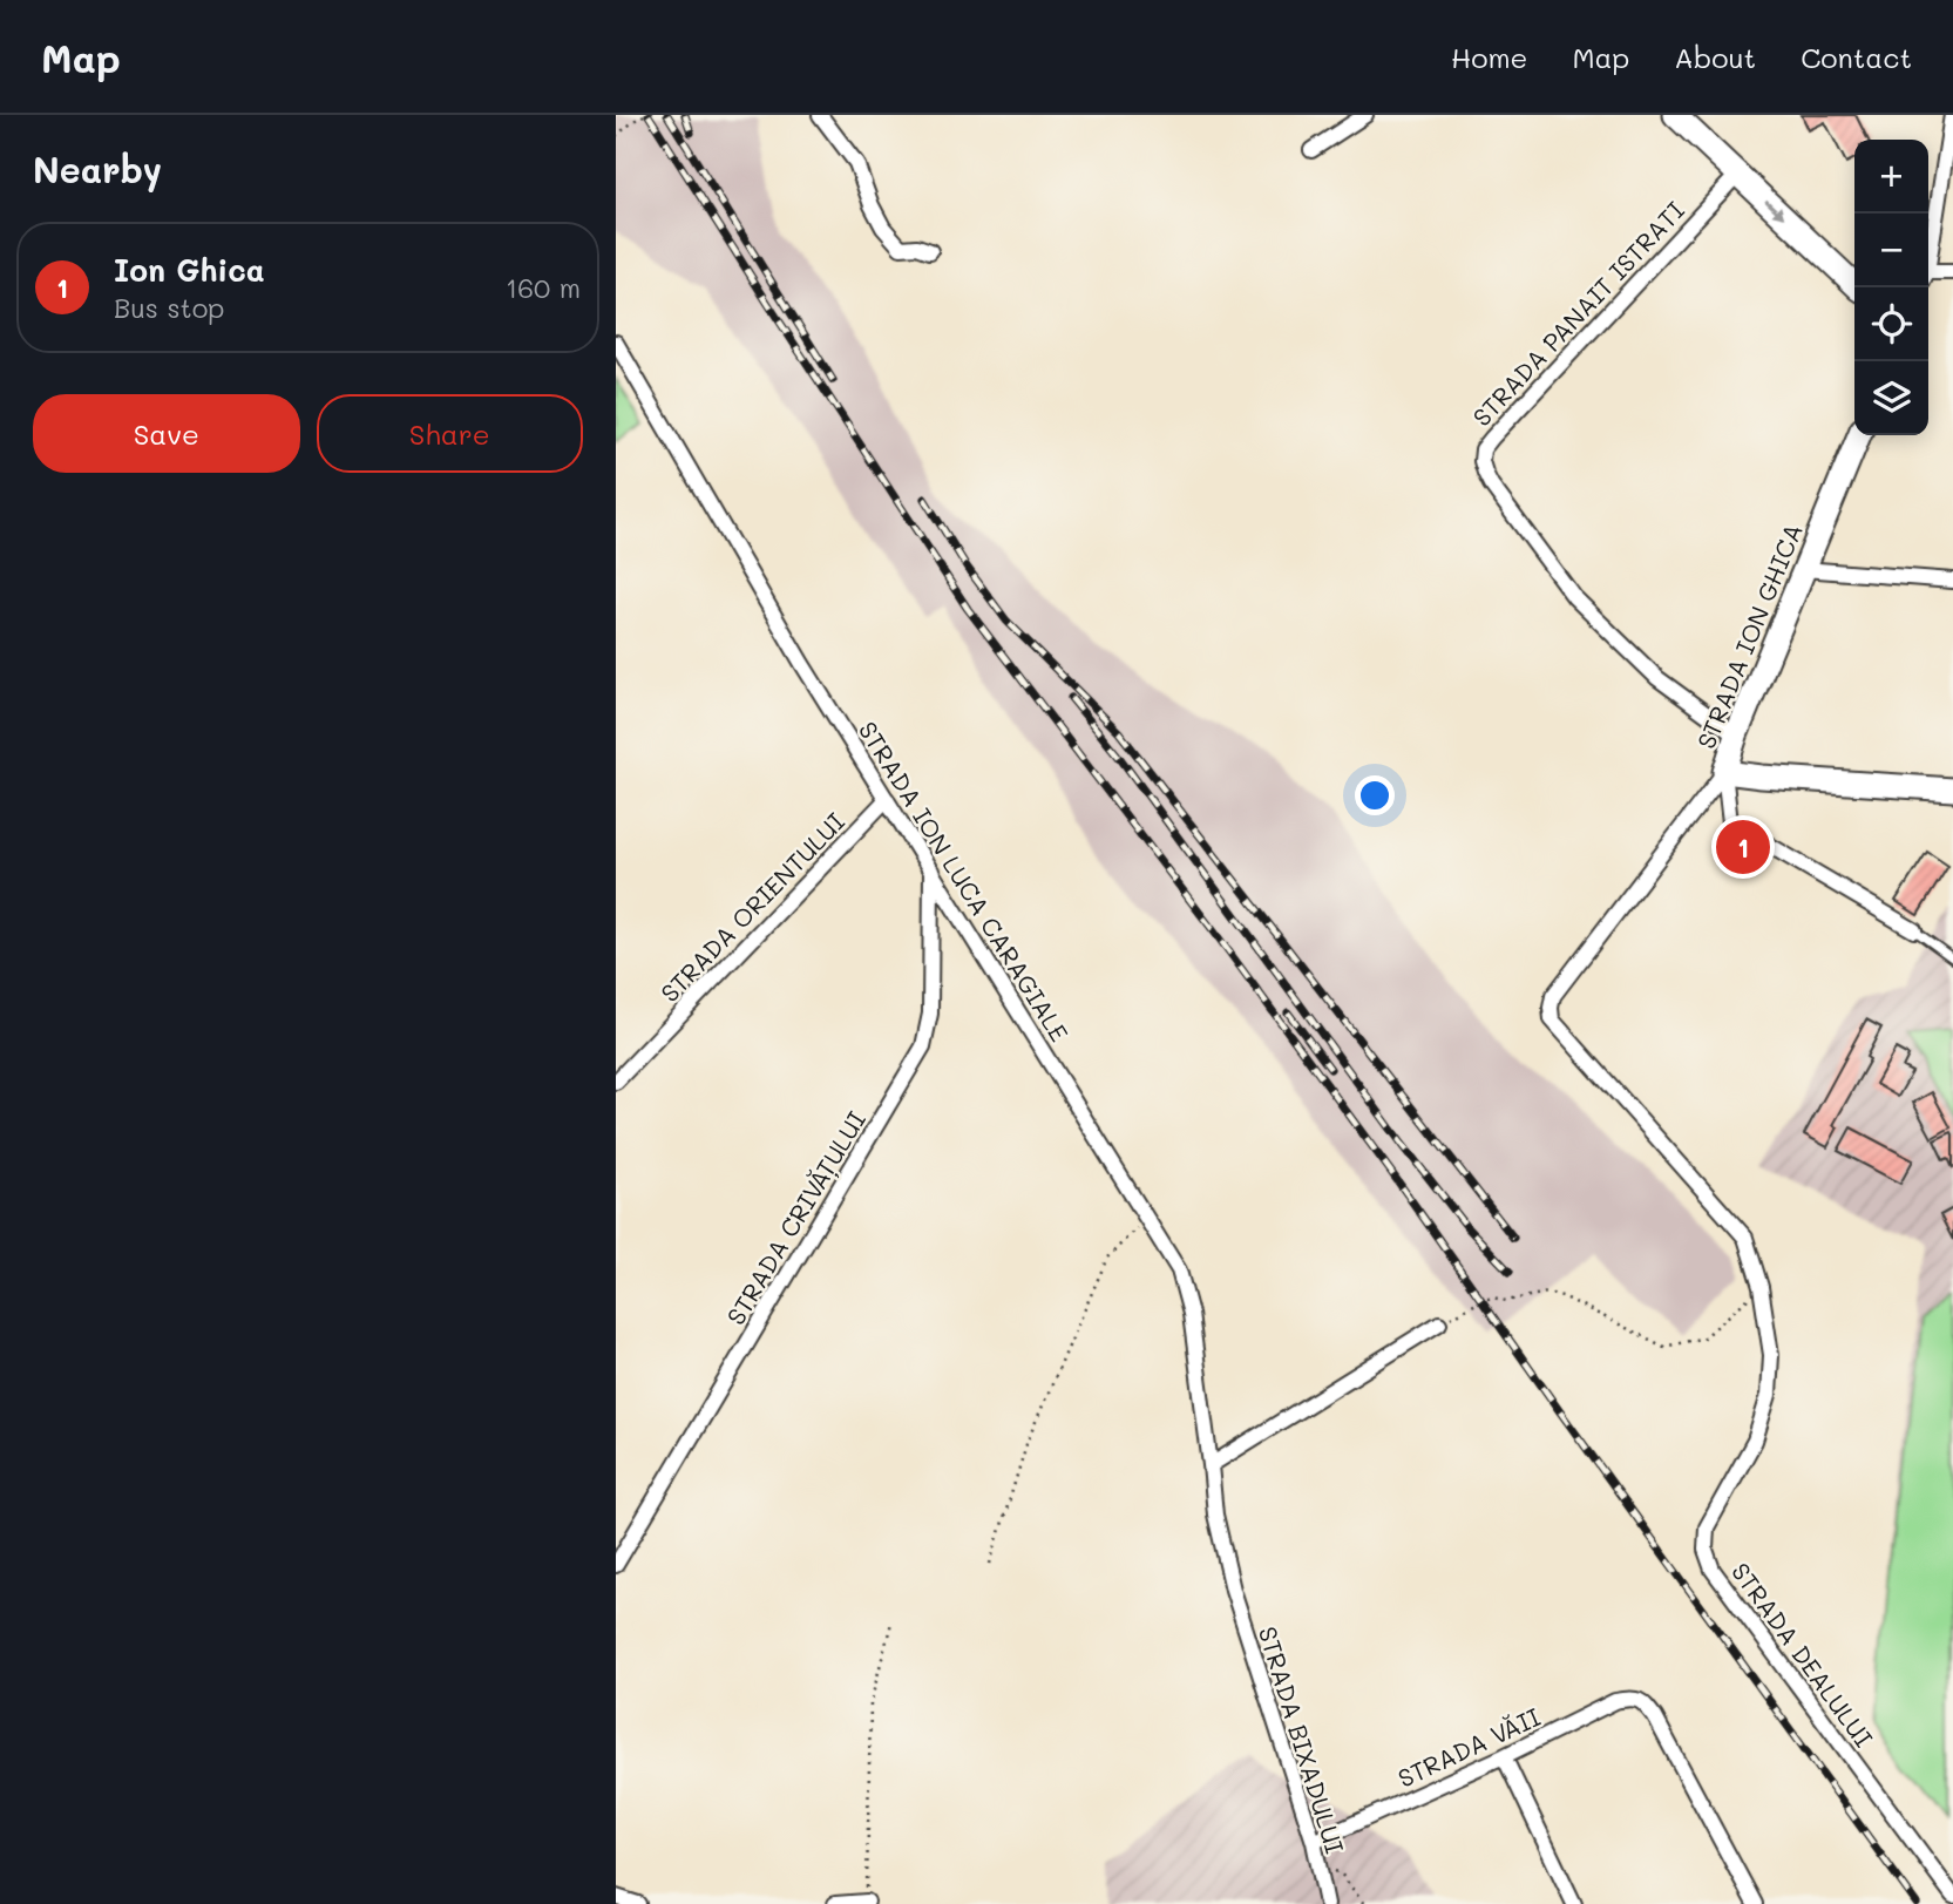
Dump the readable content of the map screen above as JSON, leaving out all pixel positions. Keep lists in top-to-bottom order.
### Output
{
  "streets": {
    "street": [
      "STRADA PANAIT ISTRATI",
      "STRADA ION GHICA",
      "STRADA ION LUCA CARAGIALE",
      "STRADA ORIENTULUI",
      "STRADA CRIVĂȚULUI",
      "STRADA DEALULUI",
      "STRADA BIXADULUI",
      "STRADA VĂII"
    ]
  },
  "crossings": [
    ["STRADA PANAIT ISTRATI", "STRADA ION GHICA"],
    ["STRADA ION GHICA", "STRADA DEALULUI"],
    ["STRADA ION LUCA CARAGIALE", "STRADA ORIENTULUI"],
    ["STRADA ION LUCA CARAGIALE", "STRADA CRIVĂȚULUI"],
    ["STRADA ION LUCA CARAGIALE", "STRADA BIXADULUI"],
    ["STRADA BIXADULUI", "STRADA VĂII"]
  ],
  "page": {
    "header": "Map",
    "nav": [
      "Home",
      "Map",
      "About",
      "Contact"
    ],
    "heading": "Nearby",
    "map_buttons": ["+", "−"],
    "list": [
      {
        "mark": "1",
        "name": "Ion Ghica",
        "note": "Bus stop",
        "value": "160 m"
      }
    ],
    "buttons": ["Save", "Share"],
    "pins": "1"
  }
}
